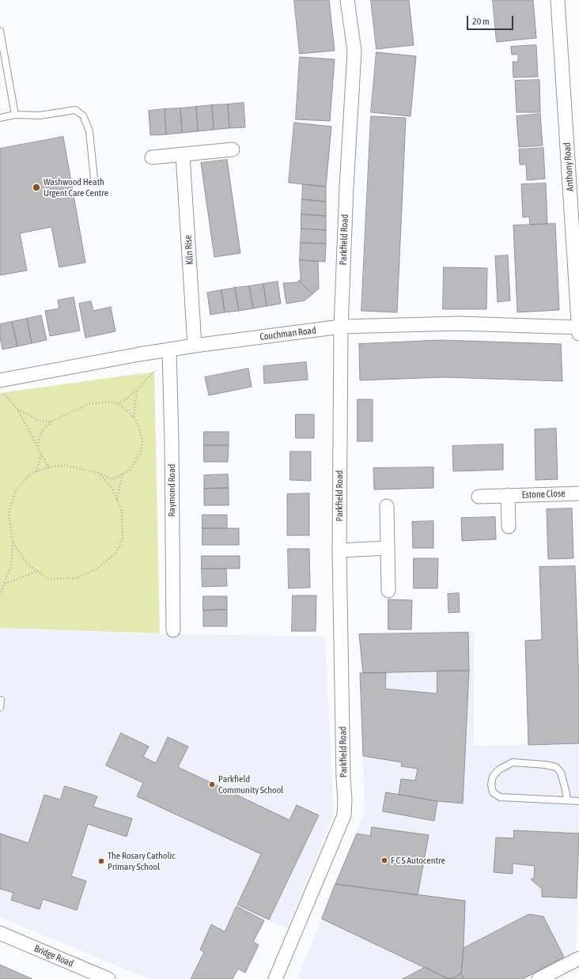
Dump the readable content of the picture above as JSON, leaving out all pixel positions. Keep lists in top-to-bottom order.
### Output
{
  "streets": {
    "street": [
      "Anthony Road",
      "Parkfield Road",
      "Kiln Rise",
      "Couchman Road",
      "Raymond Road",
      "Estone Close",
      "Bridge Road"
    ]
  },
  "crossings": [
    ["Anthony Road", "Couchman Road"],
    ["Parkfield Road", "Couchman Road"],
    ["Kiln Rise", "Couchman Road"],
    ["Couchman Road", "Raymond Road"]
  ],
  "places": [
    "Washwood Heath Urgent Care Centre",
    "Parkfield Community School",
    "F C S Autocentre",
    "The Rosary Catholic Primary School"
  ],
  "scale_bar": "20 m"
}
